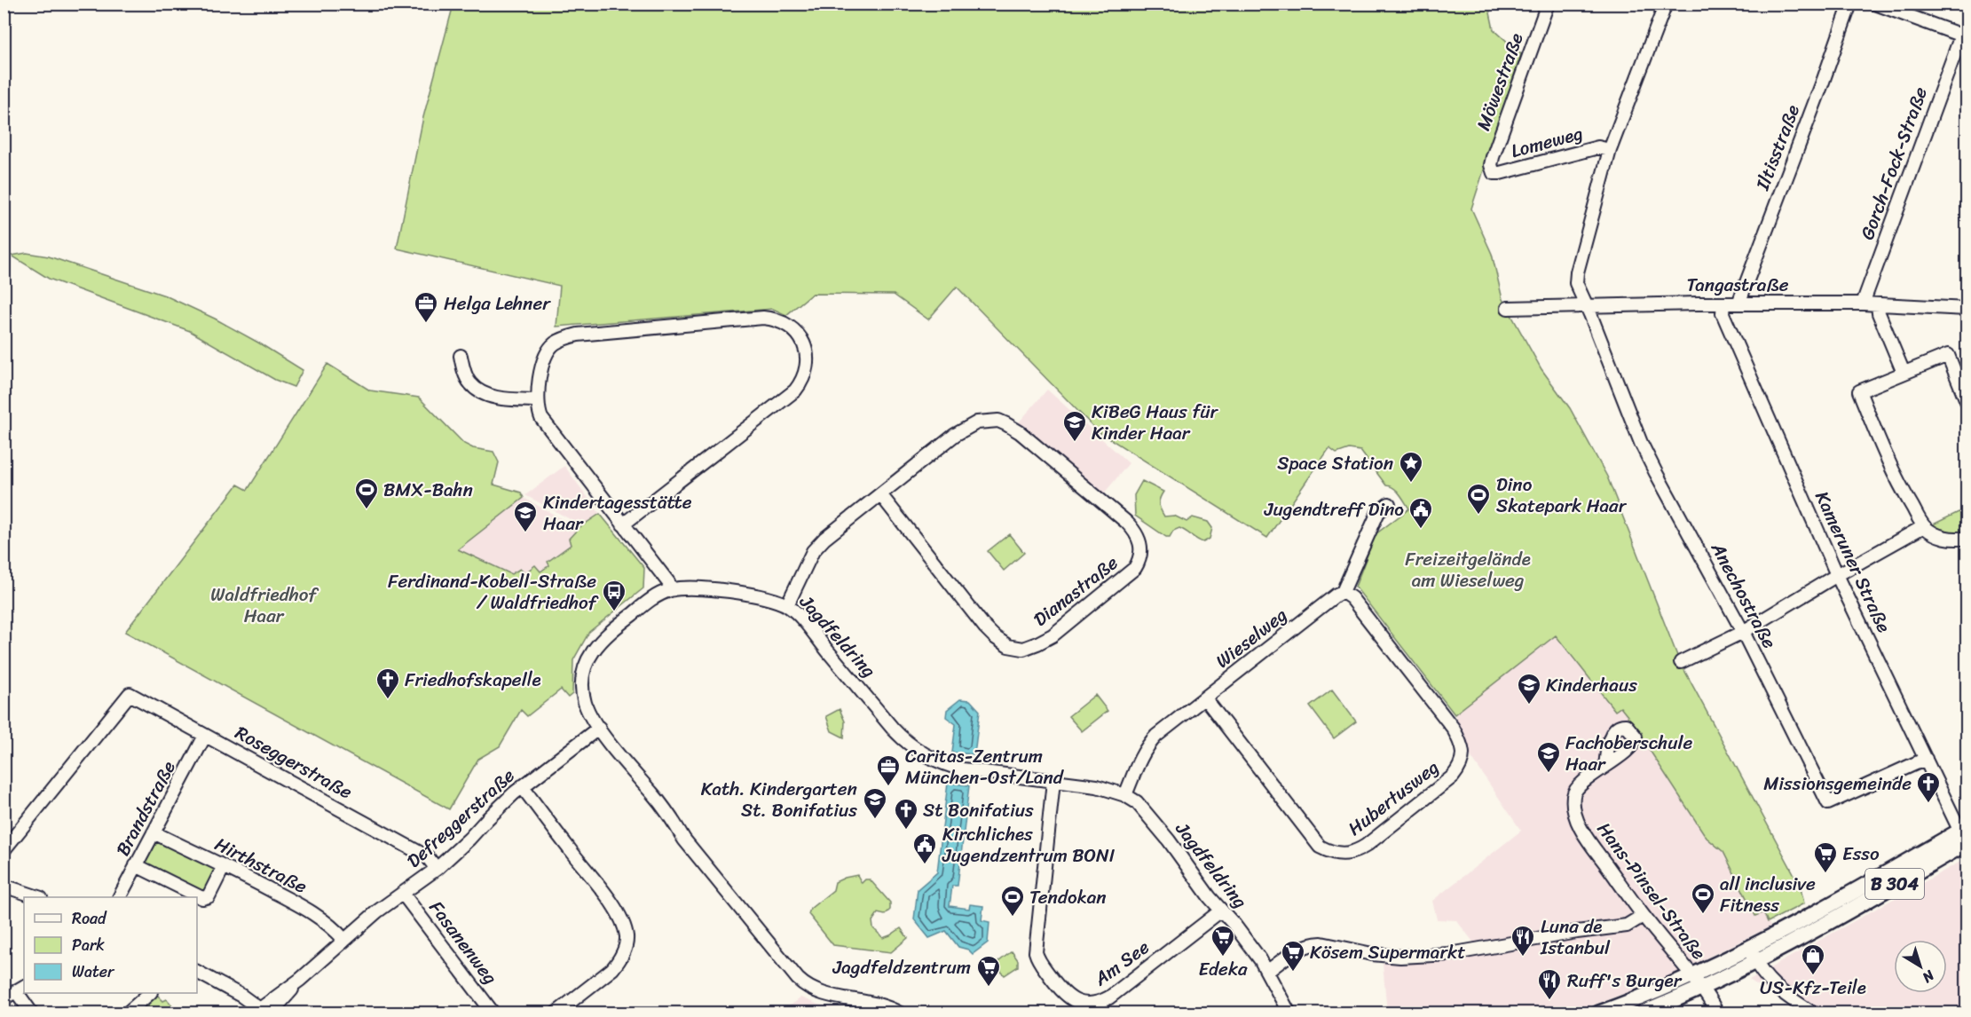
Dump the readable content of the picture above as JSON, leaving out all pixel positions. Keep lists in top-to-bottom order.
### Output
{
  "streets": {
    "main road": ["B 304"],
    "street": [
      "Möwestraße",
      "Lomeweg",
      "Iltisstraße",
      "Gorch-Fock-Straße",
      "Tangastraße",
      "Kameruner Straße",
      "Dianastraße",
      "Anechostraße",
      "Jagdfeldring",
      "Wieselweg",
      "Roseggerstraße",
      "Hubertusweg",
      "Brandstraße",
      "Defreggerstraße",
      "Hirthstraße",
      "Hans-Pinsel-Straße",
      "Fasanenweg",
      "Am See"
    ]
  },
  "crossings": [
    ["Möwestraße", "Lomeweg"],
    ["Lomeweg", "Anechostraße"],
    ["Iltisstraße", "Tangastraße"],
    ["Gorch-Fock-Straße", "Tangastraße"],
    ["Tangastraße", "Kameruner Straße"],
    ["Tangastraße", "Anechostraße"],
    ["Kameruner Straße", "Anechostraße"],
    ["Kameruner Straße", "B 304"],
    ["Dianastraße", "Jagdfeldring"],
    ["Jagdfeldring", "Wieselweg"],
    ["Jagdfeldring", "Defreggerstraße"],
    ["Jagdfeldring", "Am See"],
    ["Wieselweg", "Hubertusweg"],
    ["Roseggerstraße", "Brandstraße"],
    ["Roseggerstraße", "Defreggerstraße"],
    ["Brandstraße", "Hirthstraße"],
    ["Defreggerstraße", "Hirthstraße"],
    ["Defreggerstraße", "Fasanenweg"],
    ["B 304", "Hans-Pinsel-Straße"]
  ],
  "parks": ["Freizeitgelände am Wieselweg", "Waldfriedhof Haar"],
  "places": {
    "office": ["Helga Lehner", "Caritas-Zentrum München-Ost/Land"],
    "school or university": [
      "KiBeG Haus für Kinder Haar",
      "Kindertagesstätte Haar",
      "Kinderhaus",
      "Fachoberschule Haar",
      "Kath. Kindergarten St. Bonifatius"
    ],
    "place": ["Space Station"],
    "sports": [
      "BMX-Bahn",
      "Dino Skatepark Haar",
      "all inclusive Fitness",
      "Tendokan"
    ],
    "public building": ["Jugendtreff Dino", "Kirchliches Jugendzentrum BONI"],
    "bus stop": ["Ferdinand-Kobell-Straße / Waldfriedhof"],
    "church": ["Friedhofskapelle", "Missionsgemeinde", "St Bonifatius"],
    "supermarket": [
      "Esso",
      "Edeka",
      "Kösem Supermarkt",
      "Jagdfeldzentrum"
    ],
    "restaurant": ["Luna de Istanbul", "Ruff's Burger"],
    "shop": ["US-Kfz-Teile"]
  },
  "legend": ["Road", "Park", "Water"],
  "north": "bottom right"
}
